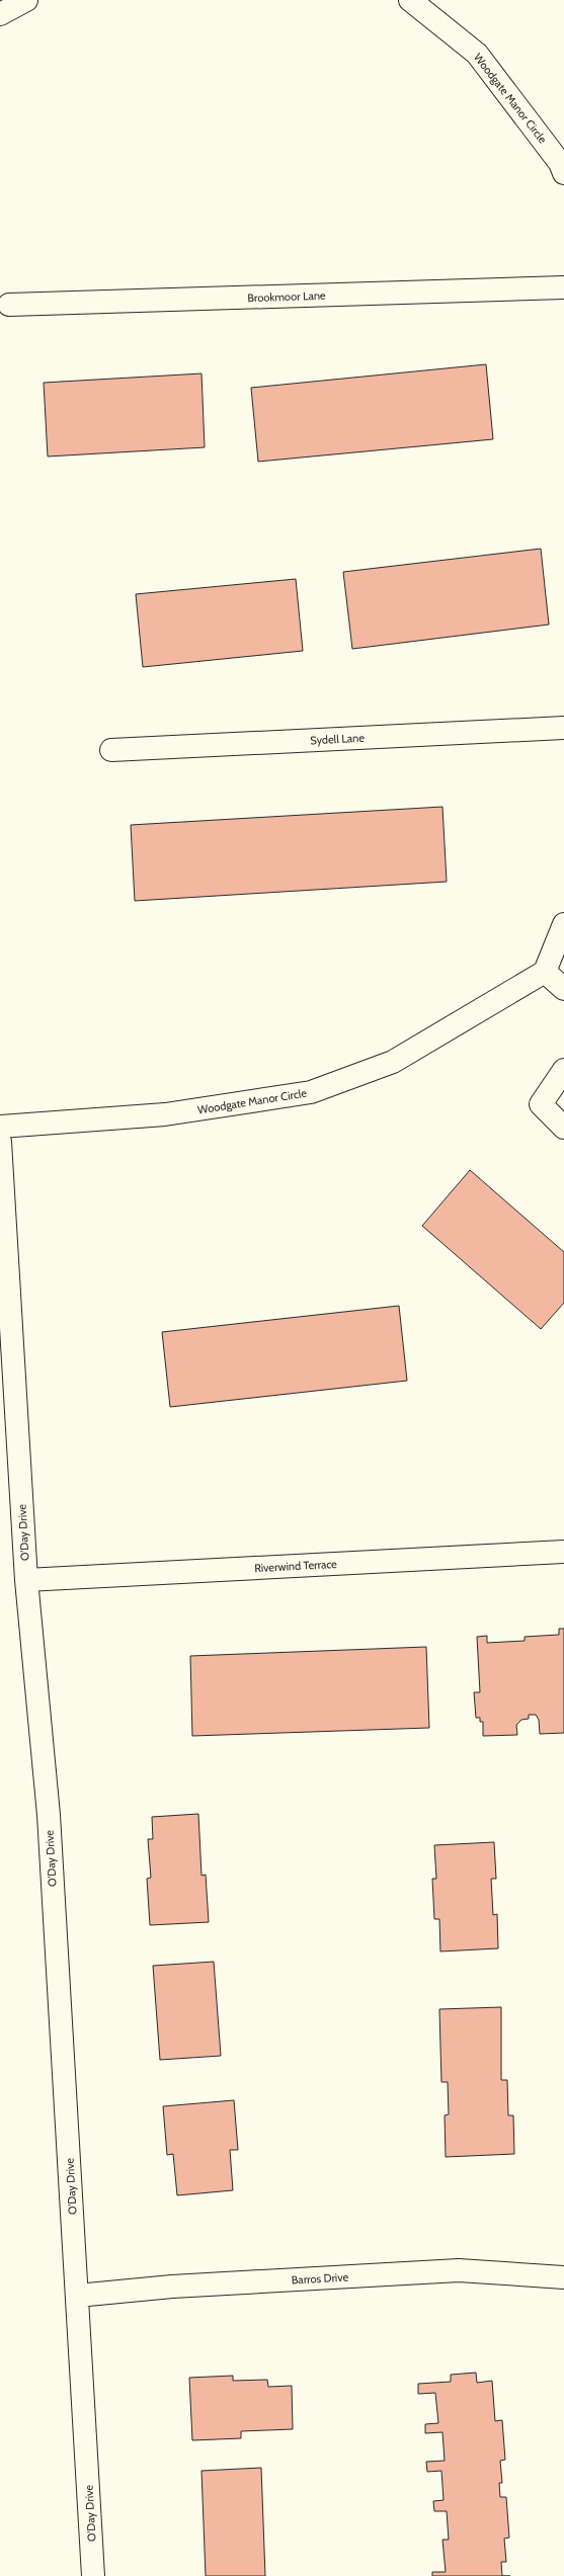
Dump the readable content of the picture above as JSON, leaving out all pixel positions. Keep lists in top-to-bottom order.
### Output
{
  "streets": {
    "street": [
      "Woodgate Manor Circle",
      "Brookmoor Lane",
      "Sydell Lane",
      "O'Day Drive",
      "Riverwind Terrace",
      "Barros Drive"
    ]
  },
  "crossings": [
    ["O'Day Drive", "Riverwind Terrace"],
    ["O'Day Drive", "Barros Drive"]
  ]
}
